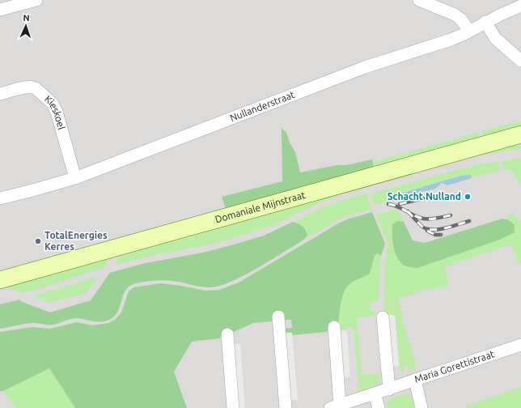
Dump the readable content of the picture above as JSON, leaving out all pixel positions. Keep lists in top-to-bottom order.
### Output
{
  "streets": {
    "main road": ["Domaniale Mijnstraat"],
    "street": ["Nullanderstraat", "Kieskoel", "Maria Gorettistraat"]
  },
  "crossings": [
    ["Nullanderstraat", "Kieskoel"]
  ],
  "places": ["Schacht Nulland", "TotalEnergies Kerres"],
  "north": "top"
}
